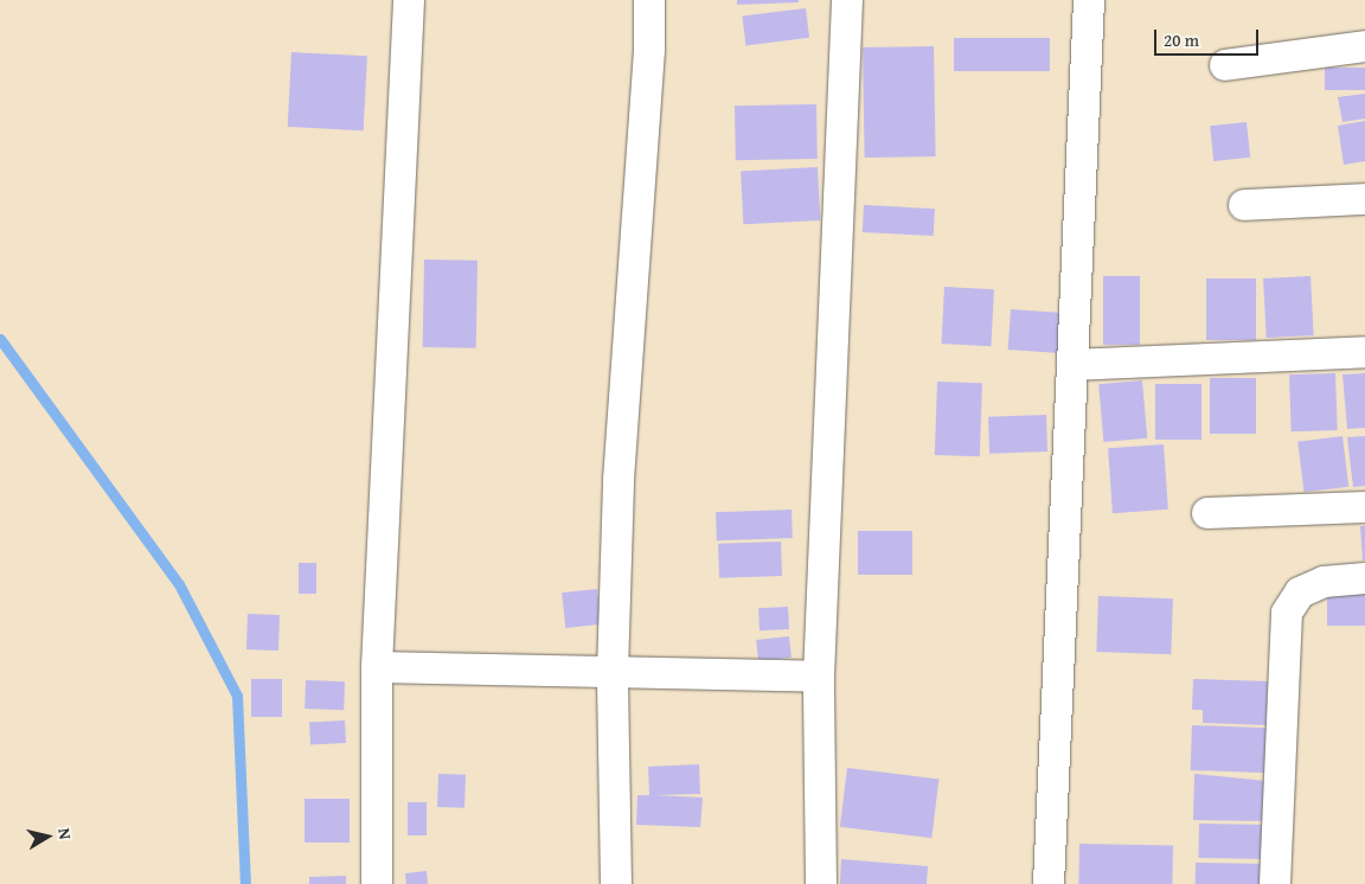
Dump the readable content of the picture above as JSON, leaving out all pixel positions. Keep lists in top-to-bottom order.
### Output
{
  "scale_bar": "20 m",
  "north": "right"
}
